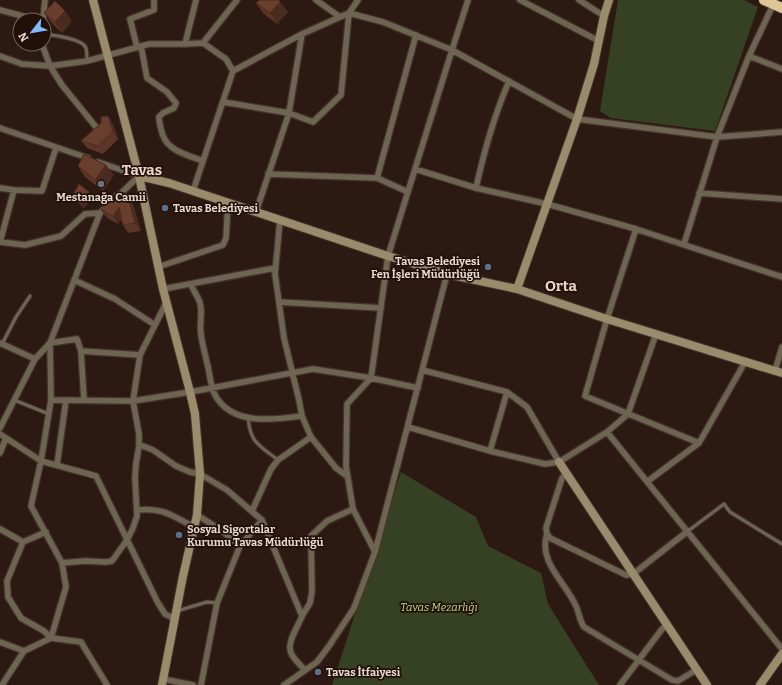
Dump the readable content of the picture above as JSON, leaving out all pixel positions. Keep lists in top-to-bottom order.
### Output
{
  "districts": ["Tavas", "Orta"],
  "parks": ["Tavas Mezarlığı"],
  "places": [
    "Mestanağa Camii",
    "Tavas Belediyesi",
    "Tavas Belediyesi Fen İşleri Müdürlüğü",
    "Sosyal Sigortalar Kurumu Tavas Müdürlüğü",
    "Tavas İtfaiyesi"
  ],
  "north": "bottom left"
}
